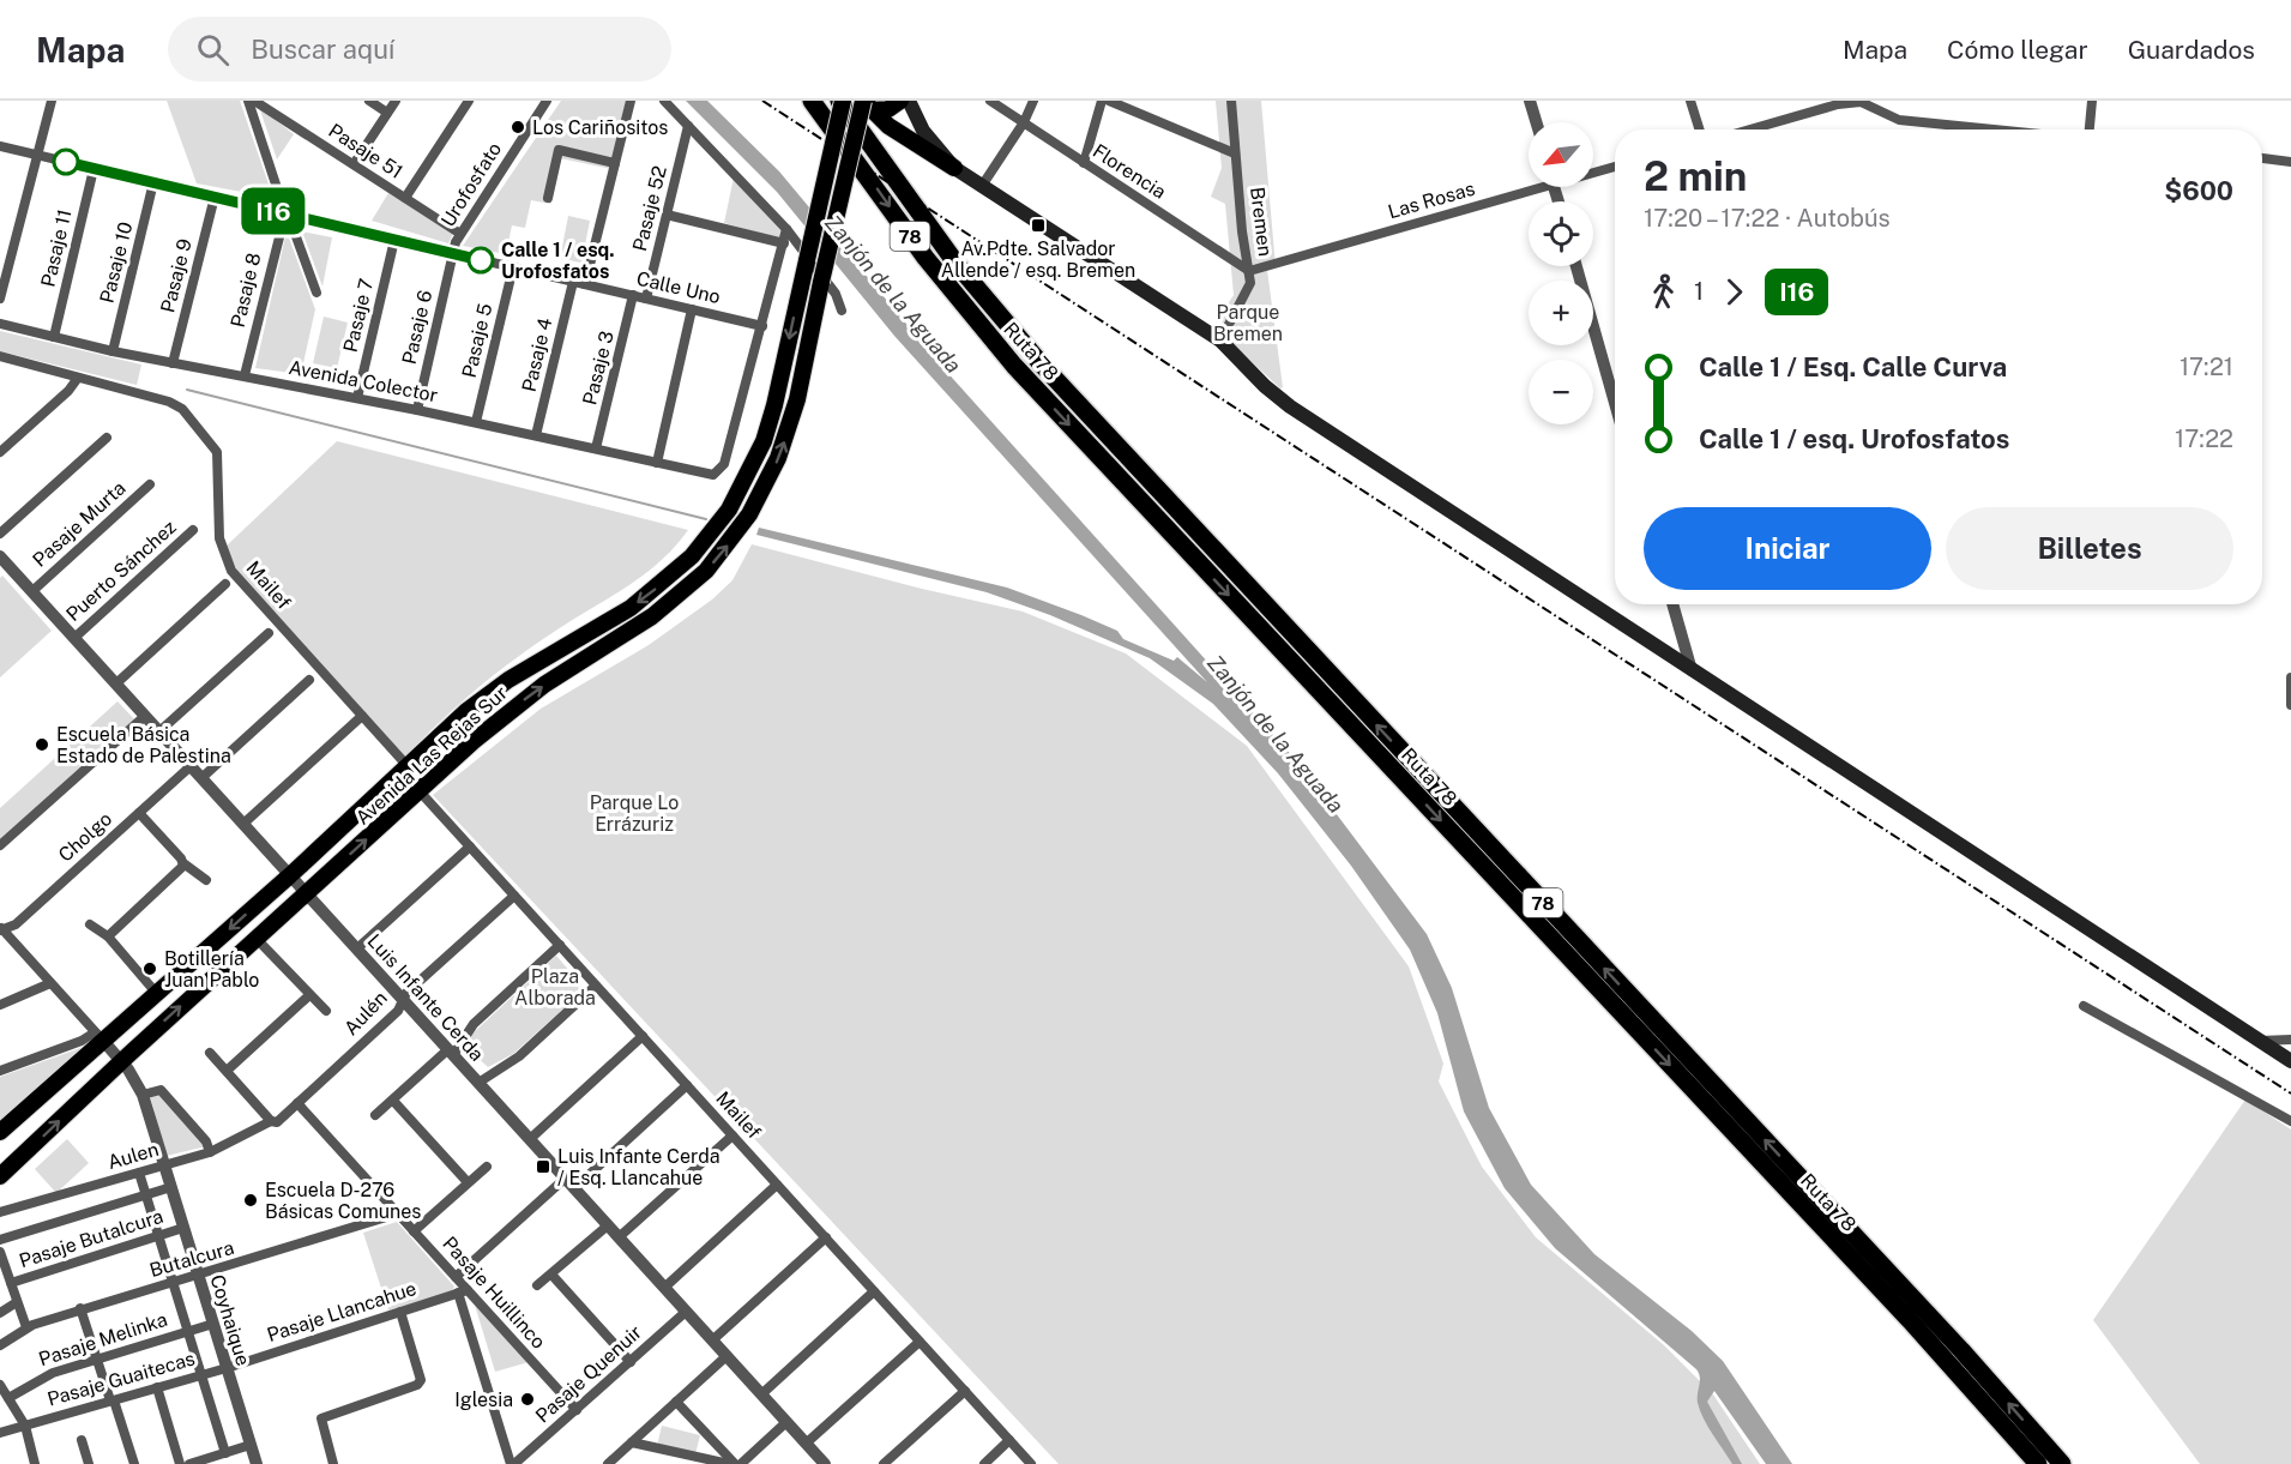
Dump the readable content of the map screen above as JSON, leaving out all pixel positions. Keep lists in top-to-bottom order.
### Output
{
  "streets": {
    "highway": ["78", "Ruta 78"],
    "main road": ["Avenida Las Rejas Sur"],
    "street": [
      "Pasaje 51",
      "Florencia",
      "Urofosfato",
      "Las Rosas",
      "Pasaje 52",
      "Bremen",
      "Pasaje 11",
      "Pasaje 10",
      "Pasaje 9",
      "Calle Uno",
      "Pasaje 8",
      "Pasaje 7",
      "Pasaje 6",
      "Pasaje 5",
      "Pasaje 4",
      "Pasaje 3",
      "Avenida Colector",
      "Pasaje Murta",
      "Puerto Sánchez",
      "Mailef",
      "Cholgo",
      "Luis Infante Cerda",
      "Aulén",
      "Aulen",
      "Pasaje Butalcura",
      "Butalcura",
      "Pasaje Huillinco",
      "Pasaje Llancahue",
      "Coyhaique",
      "Pasaje Melinka",
      "Pasaje Quenuir",
      "Pasaje Guaitecas"
    ]
  },
  "crossings": [
    ["Florencia", "Las Rosas"],
    ["Florencia", "Bremen"],
    ["Urofosfato", "Calle Uno"],
    ["Urofosfato", "Pasaje 6"],
    ["Las Rosas", "Bremen"],
    ["Pasaje 52", "Calle Uno"],
    ["Pasaje 11", "Calle Uno"],
    ["Pasaje 11", "Avenida Colector"],
    ["Pasaje 10", "Calle Uno"],
    ["Pasaje 10", "Avenida Colector"],
    ["Pasaje 9", "Calle Uno"],
    ["Pasaje 9", "Avenida Colector"],
    ["Calle Uno", "Pasaje 8"],
    ["Calle Uno", "Pasaje 7"],
    ["Calle Uno", "Pasaje 6"],
    ["Calle Uno", "Pasaje 5"],
    ["Calle Uno", "Pasaje 4"],
    ["Calle Uno", "Pasaje 3"],
    ["Calle Uno", "Avenida Colector"],
    ["Pasaje 8", "Avenida Colector"],
    ["Pasaje 7", "Avenida Colector"],
    ["Pasaje 6", "Avenida Colector"],
    ["Pasaje 5", "Avenida Colector"],
    ["Ruta 78", "Avenida Las Rejas Sur"],
    ["Pasaje 4", "Avenida Colector"],
    ["Pasaje 3", "Avenida Colector"],
    ["Pasaje Murta", "Luis Infante Cerda"],
    ["Puerto Sánchez", "Luis Infante Cerda"],
    ["Mailef", "Avenida Las Rejas Sur"],
    ["Mailef", "Aulén"],
    ["Avenida Las Rejas Sur", "Luis Infante Cerda"],
    ["Avenida Las Rejas Sur", "Coyhaique"],
    ["Cholgo", "Luis Infante Cerda"],
    ["Cholgo", "Coyhaique"],
    ["Luis Infante Cerda", "Aulén"],
    ["Luis Infante Cerda", "Pasaje Quenuir"],
    ["Aulén", "Aulen"],
    ["Aulén", "Pasaje Huillinco"],
    ["Aulen", "Coyhaique"],
    ["Pasaje Butalcura", "Coyhaique"],
    ["Butalcura", "Pasaje Huillinco"],
    ["Butalcura", "Coyhaique"],
    ["Pasaje Huillinco", "Pasaje Llancahue"],
    ["Pasaje Huillinco", "Pasaje Quenuir"],
    ["Pasaje Llancahue", "Coyhaique"],
    ["Pasaje Llancahue", "Pasaje Guaitecas"],
    ["Coyhaique", "Pasaje Melinka"],
    ["Coyhaique", "Pasaje Guaitecas"]
  ],
  "water": ["Zanjón de la Aguada"],
  "parks": ["Parque Bremen", "Parque Lo Errázuriz", "Plaza Alborada"],
  "places": {
    "other": [
      "Los Cariñositos",
      "Calle 1 / esq. Urofosfatos",
      "Escuela Básica Estado de Palestina",
      "Botillería Juan Pablo",
      "Escuela D-276 Básicas Comunes",
      "Iglesia"
    ],
    "transit": ["Av.Pdte. Salvador Allende / esq. Bremen", "Luis Infante Cerda / Esq. Llancahue"]
  },
  "lines": ["bus line I16"],
  "north": "bottom left",
  "page": {
    "header": "Mapa",
    "search": "Buscar aquí",
    "nav": ["Mapa", "Cómo llegar", "Guardados"],
    "on_map": "I16",
    "map_buttons": ["+", "−"],
    "heading": ["2 min", "17:20 – 17:22 · Autobús", "$600"],
    "legs": ["1", "I16"],
    "list": [
      {
        "name": "Calle 1 / Esq. Calle Curva",
        "value": "17:21"
      },
      {
        "name": "Calle 1 / esq. Urofosfatos",
        "value": "17:22"
      }
    ],
    "buttons": ["Iniciar", "Billetes"]
  }
}
